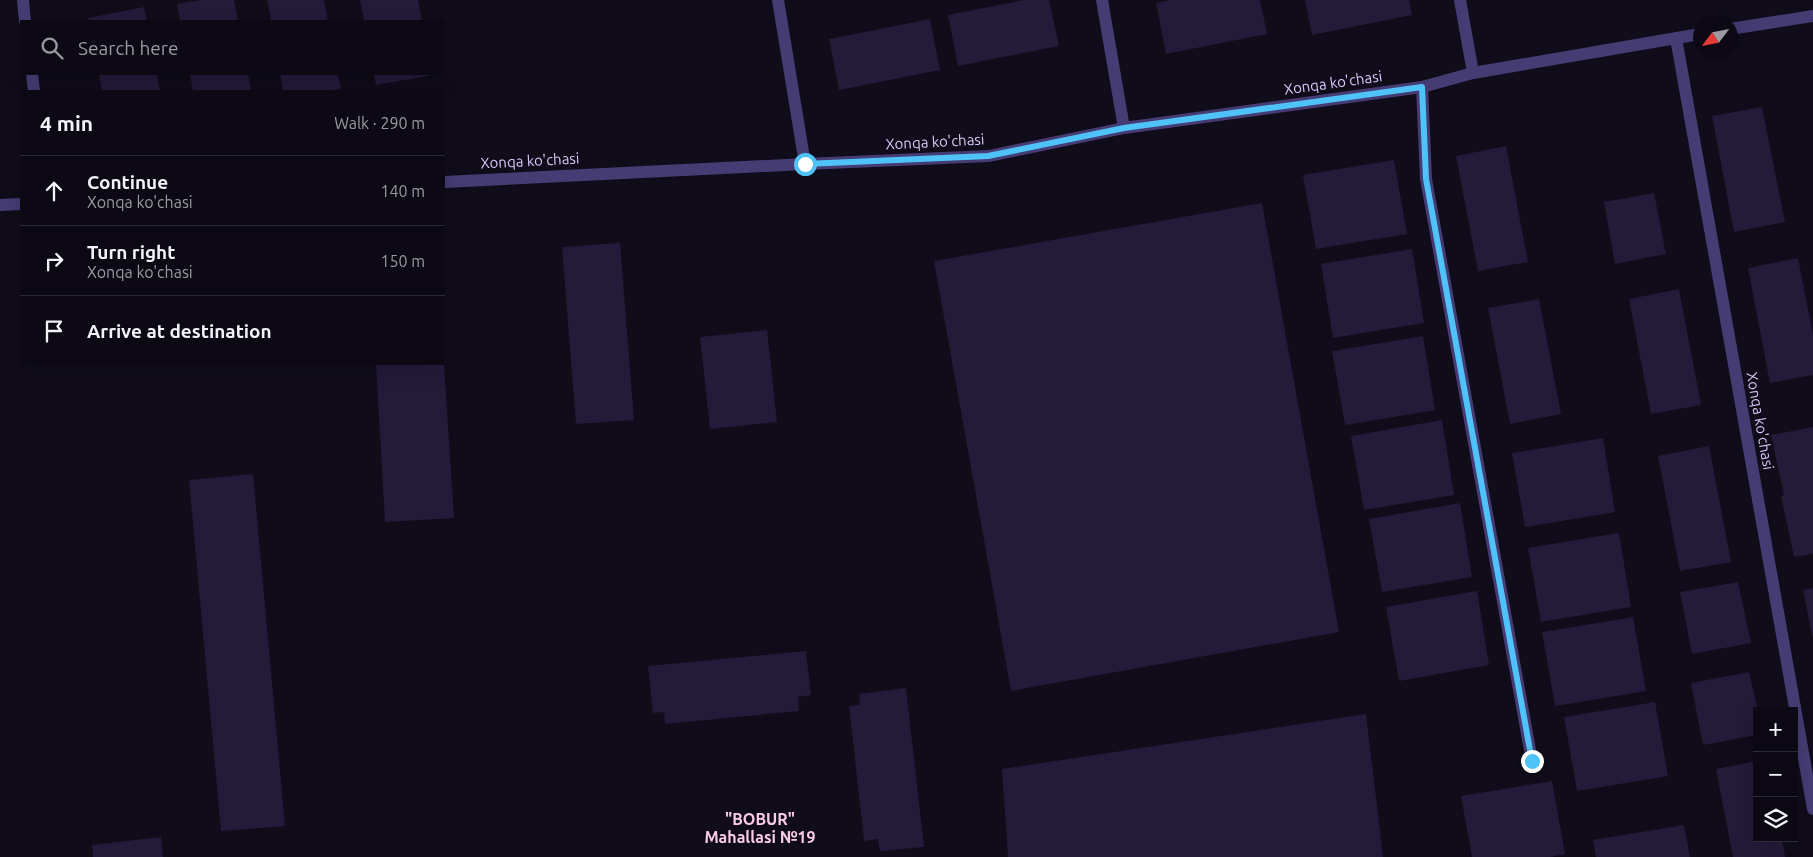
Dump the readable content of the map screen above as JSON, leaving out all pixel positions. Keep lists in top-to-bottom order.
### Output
{
  "streets": {
    "street": ["Xonqa ko'chasi"]
  },
  "districts": ["\"BOBUR\" Mahallasi №19"],
  "north": "bottom left",
  "page": {
    "search": "Search here",
    "heading": ["4 min", "Walk · 290 m"],
    "list": [
      ["Continue", "Xonqa ko'chasi", "140 m"],
      ["Turn right", "Xonqa ko'chasi", "150 m"],
      "Arrive at destination"
    ],
    "map_buttons": ["+", "−"]
  }
}
